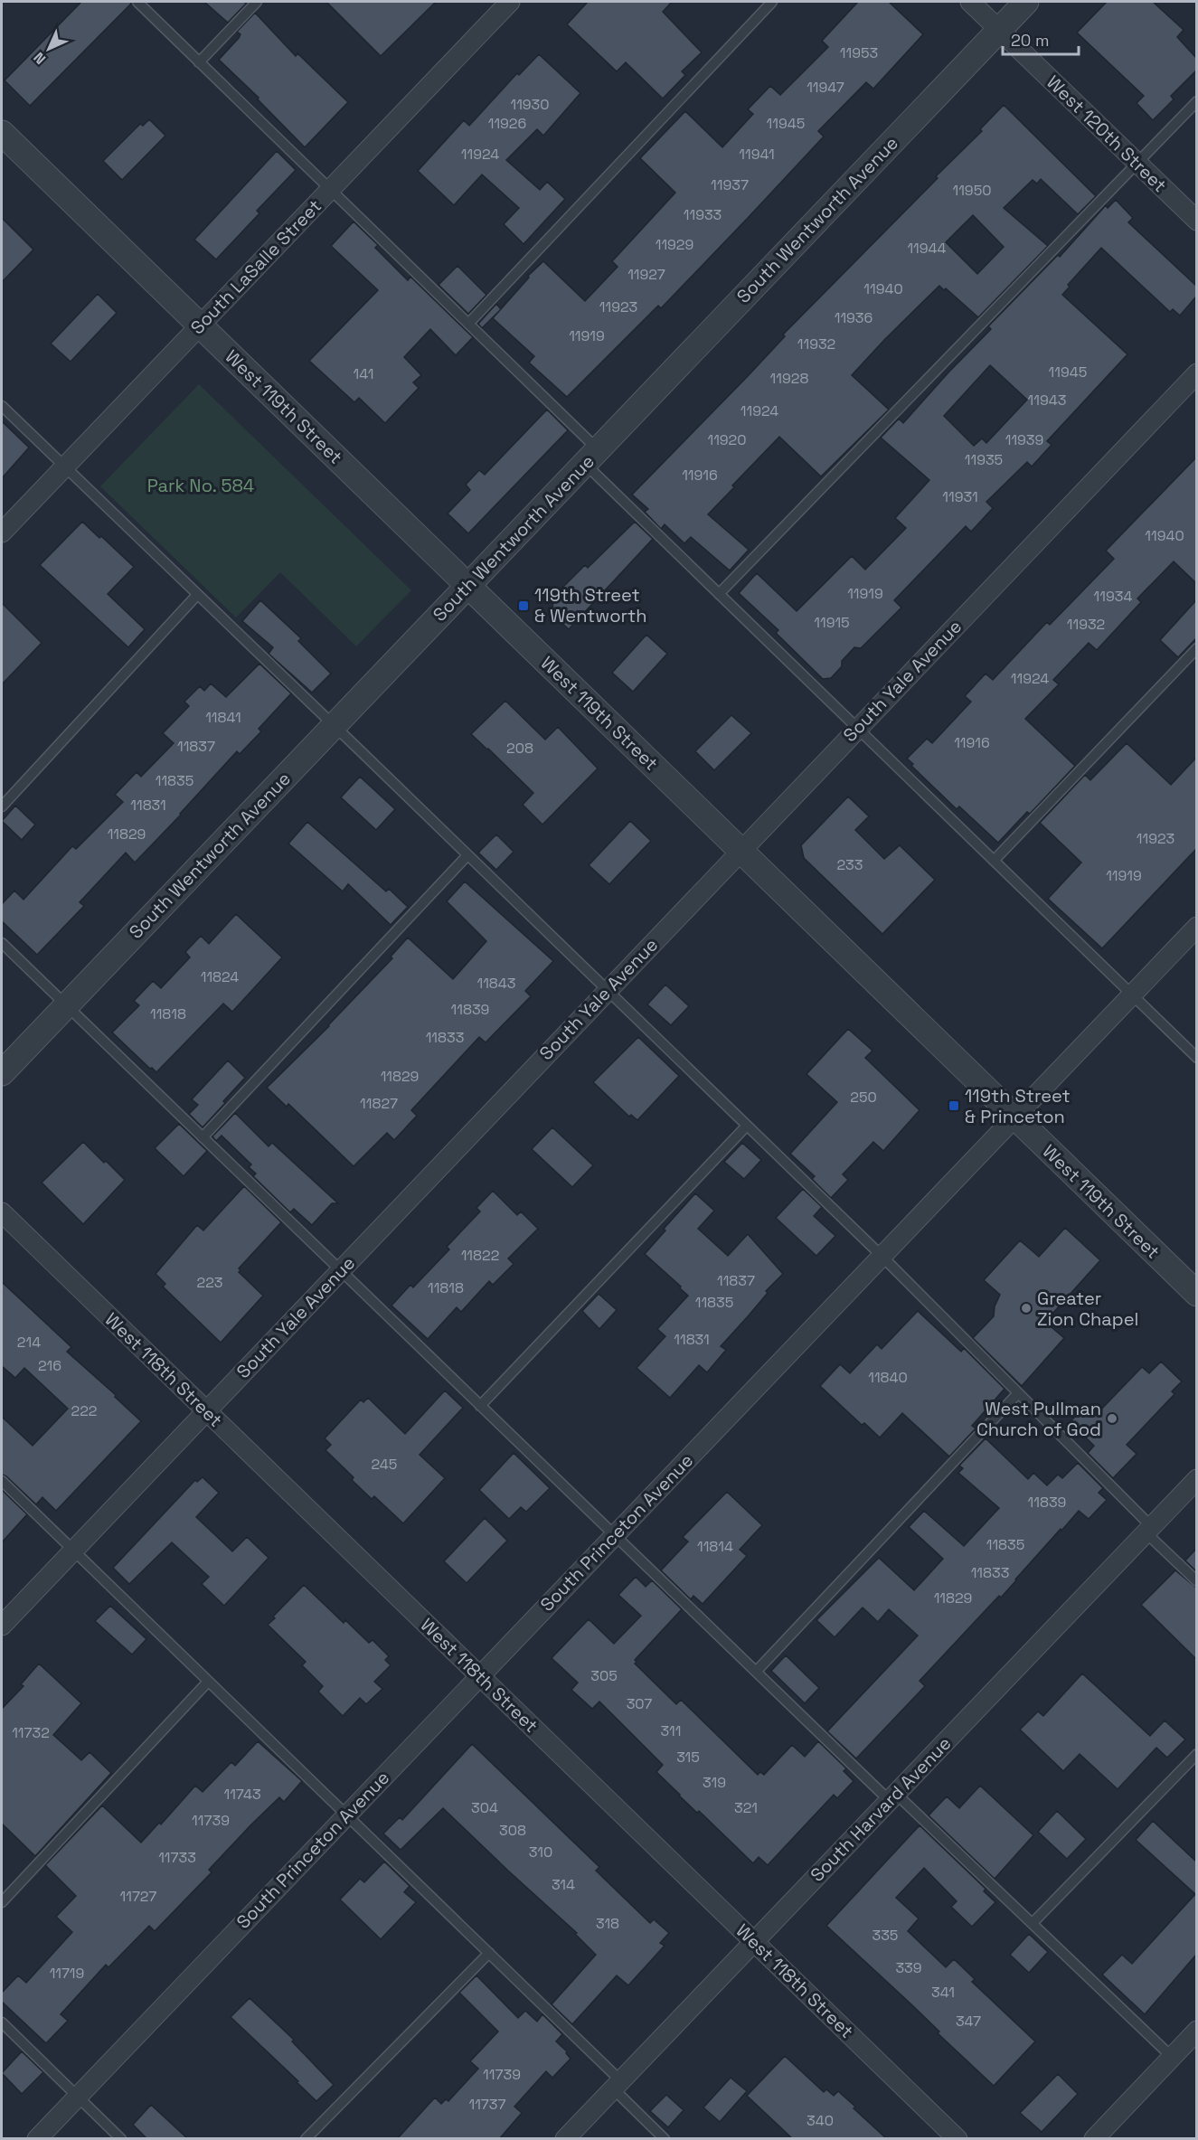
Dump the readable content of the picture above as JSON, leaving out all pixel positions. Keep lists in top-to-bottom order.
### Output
{
  "streets": {
    "street": [
      "West 120th Street",
      "South Wentworth Avenue",
      "South LaSalle Street",
      "West 119th Street",
      "South Yale Avenue",
      "West 118th Street",
      "South Princeton Avenue",
      "South Harvard Avenue"
    ]
  },
  "crossings": [
    ["West 120th Street", "South Wentworth Avenue"],
    ["South Wentworth Avenue", "West 119th Street"],
    ["South LaSalle Street", "West 119th Street"],
    ["West 119th Street", "South Yale Avenue"],
    ["West 119th Street", "South Princeton Avenue"],
    ["South Yale Avenue", "West 118th Street"],
    ["West 118th Street", "South Princeton Avenue"],
    ["West 118th Street", "South Harvard Avenue"]
  ],
  "parks": ["Park No. 584"],
  "places": {
    "transit": ["119th Street & Wentworth", "119th Street & Princeton"],
    "other": ["Greater Zion Chapel", "West Pullman Church of God"]
  },
  "house_numbers": [
    "11953",
    "11947",
    "11930",
    "11926",
    "11945",
    "11924",
    "11941",
    "11937",
    "11950",
    "11933",
    "11929",
    "11944",
    "11927",
    "11940",
    "11923",
    "11936",
    "11919",
    "11932",
    "11945",
    "141",
    "11928",
    "11943",
    "11924",
    "11920",
    "11939",
    "11935",
    "11916",
    "11931",
    "11940",
    "11919",
    "11934",
    "11915",
    "11932",
    "11924",
    "11841",
    "11916",
    "11837",
    "208",
    "11835",
    "11831",
    "11829",
    "11923",
    "233",
    "11919",
    "11824",
    "11843",
    "11839",
    "11818",
    "11833",
    "11829",
    "250",
    "11827",
    "11822",
    "11837",
    "223",
    "11818",
    "11835",
    "11831",
    "214",
    "216",
    "11840",
    "222",
    "245",
    "11839",
    "11835",
    "11814",
    "11833",
    "11829",
    "305",
    "307",
    "311",
    "11732",
    "315",
    "319",
    "11743",
    "304",
    "321",
    "11739",
    "308",
    "310",
    "11733",
    "314",
    "11727",
    "318",
    "335",
    "339",
    "11719",
    "341",
    "347",
    "11739",
    "11737",
    "340"
  ],
  "scale_bar": "20 m",
  "north": "bottom left"
}
